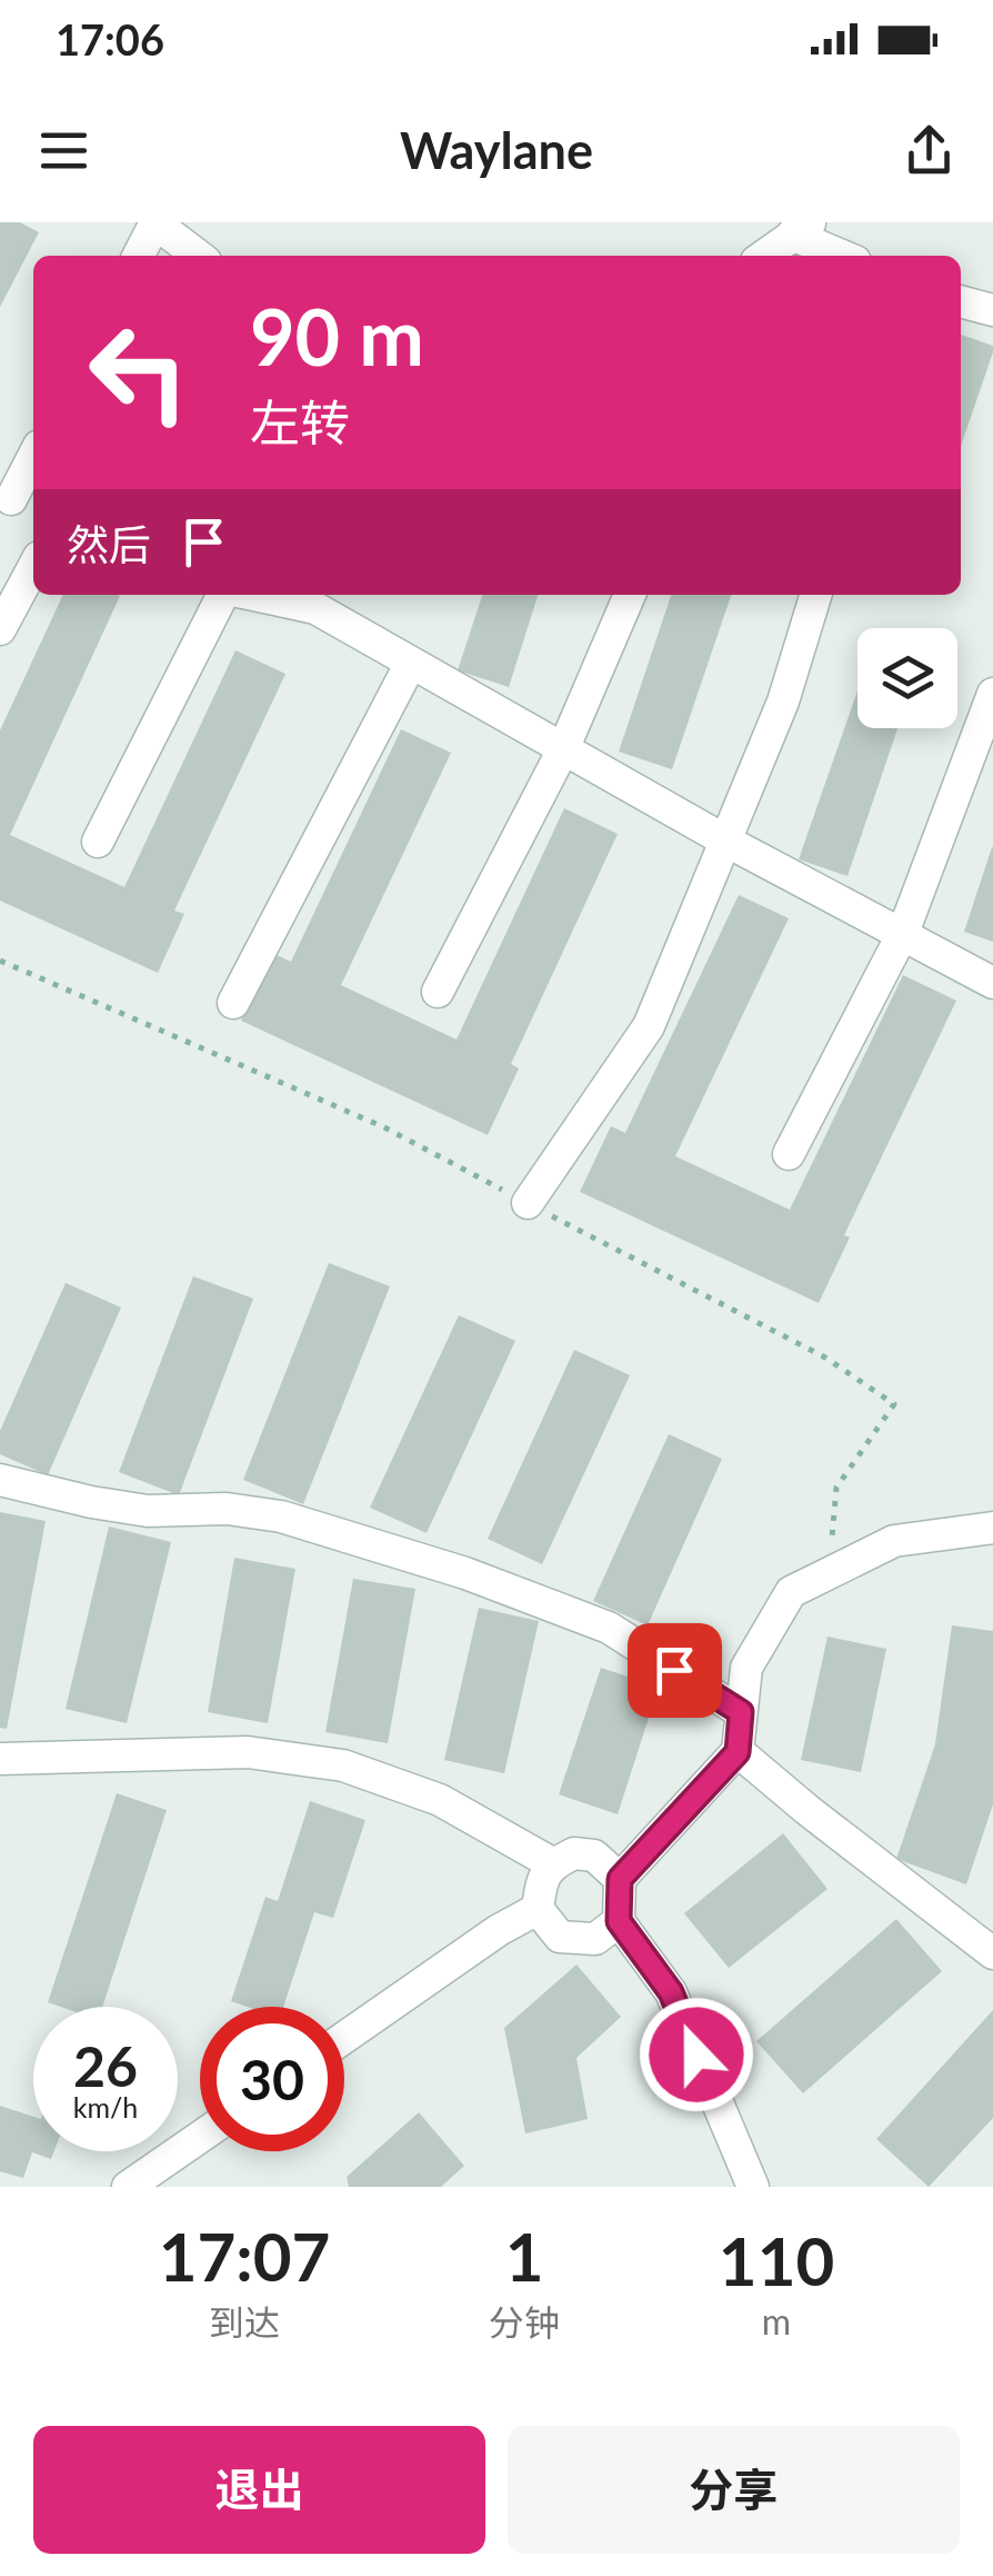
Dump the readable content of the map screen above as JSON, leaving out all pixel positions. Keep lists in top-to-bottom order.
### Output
{
  "page": {
    "status": "17:06",
    "header": "Waylane",
    "turn": ["90 m", "左转"],
    "then": "然后",
    "speed": "26 km/h",
    "limit": "30",
    "eta": [
      "17:07",
      "到达",
      "1",
      "分钟",
      "110",
      "m"
    ],
    "buttons": ["退出", "分享"]
  }
}
